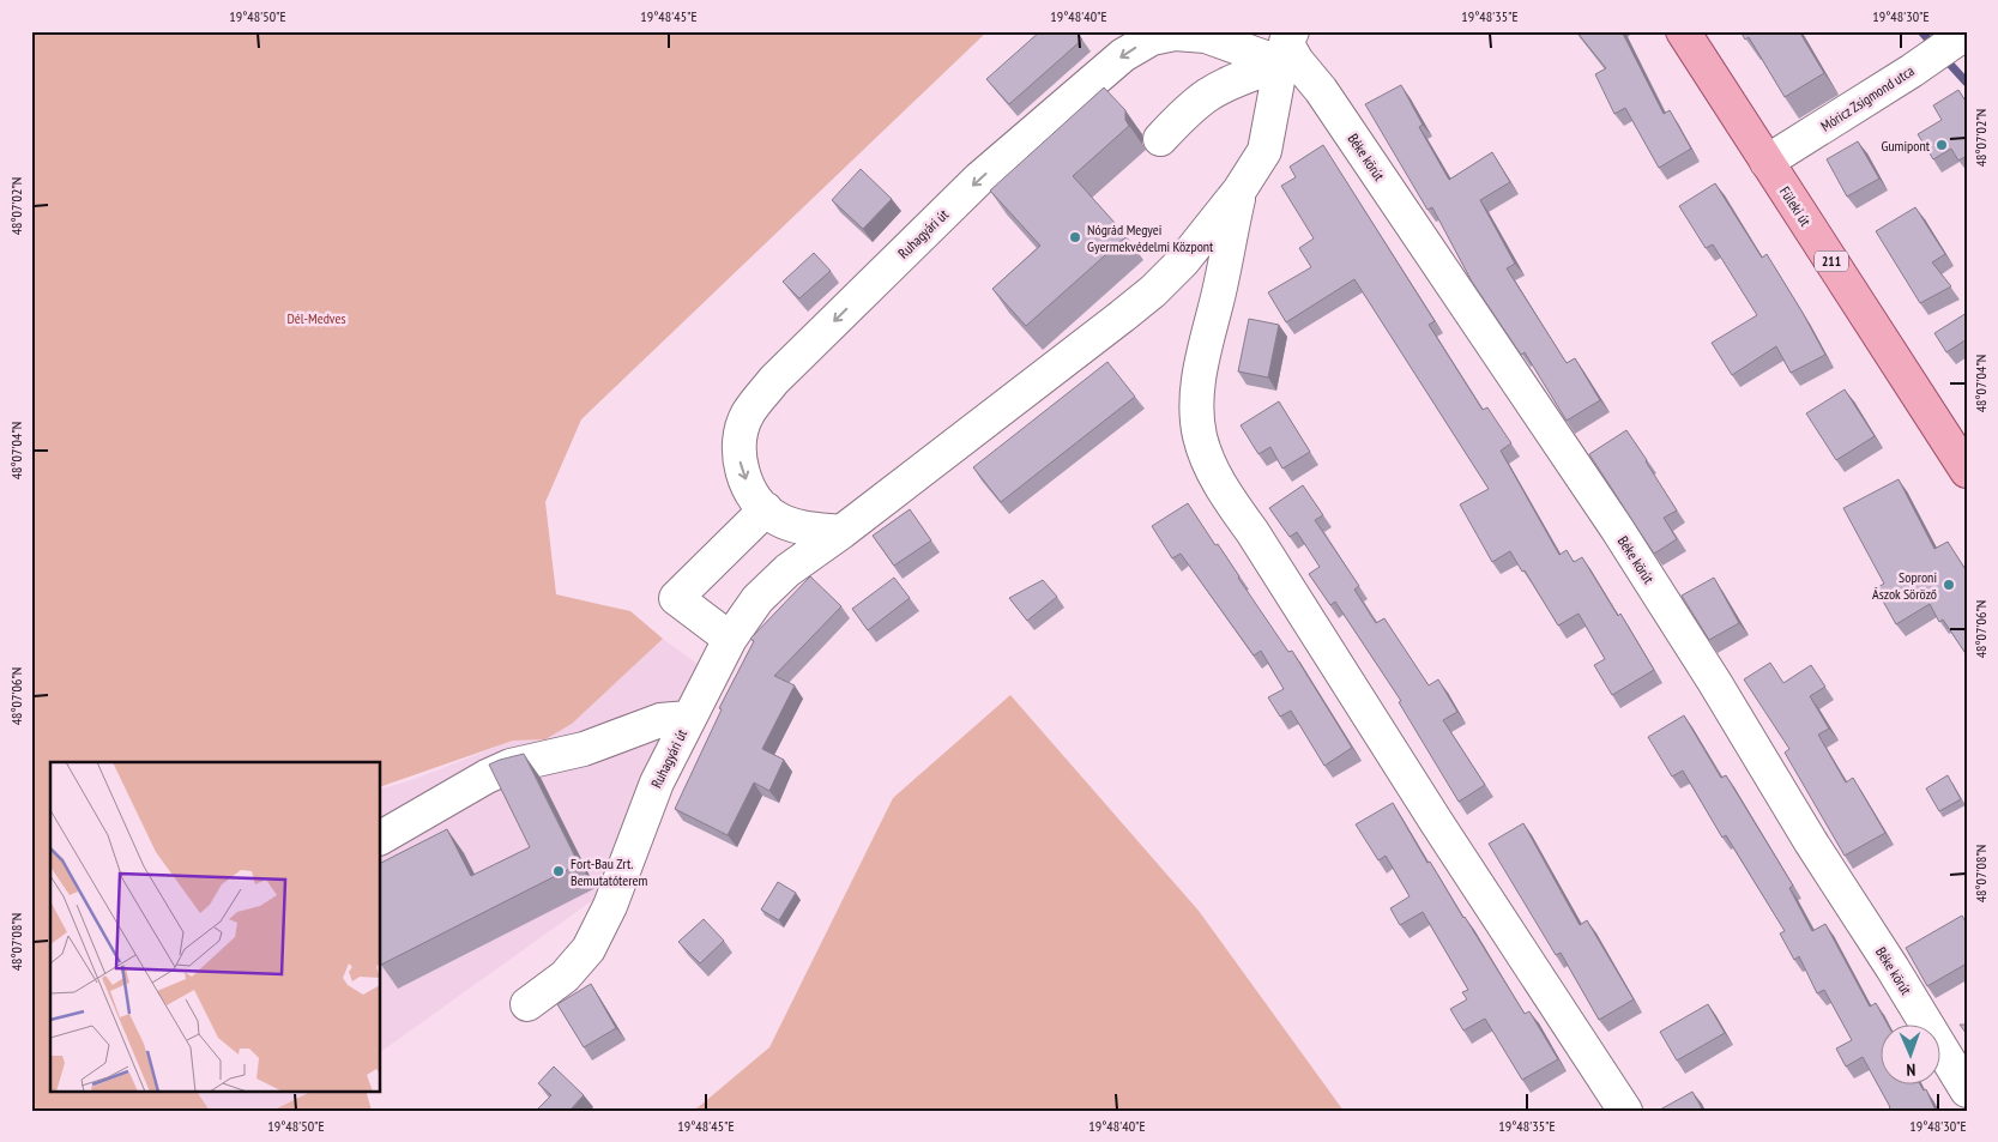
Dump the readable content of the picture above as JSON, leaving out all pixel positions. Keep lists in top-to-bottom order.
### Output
{
  "streets": {
    "main road": ["Füleki út", "211"],
    "street": ["Móricz Zsigmond utca", "Béke körút", "Ruhagyári út"]
  },
  "crossings": [
    ["Móricz Zsigmond utca", "Füleki út"],
    ["Béke körút", "Ruhagyári út"]
  ],
  "parks": ["Dél-Medves"],
  "places": [
    "Gumipont",
    "Nógrád Megyei Gyermekvédelmi Központ",
    "Soproni Ászok Söröző",
    "Fort-Bau Zrt. Bemutatóterem"
  ],
  "north": "bottom",
  "coordinates": [
    "19°48'50\"E",
    "19°48'45\"E",
    "19°48'40\"E",
    "19°48'35\"E",
    "19°48'30\"E",
    "48°07'02\"N",
    "48°07'04\"N",
    "48°07'06\"N",
    "48°07'08\"N"
  ]
}
